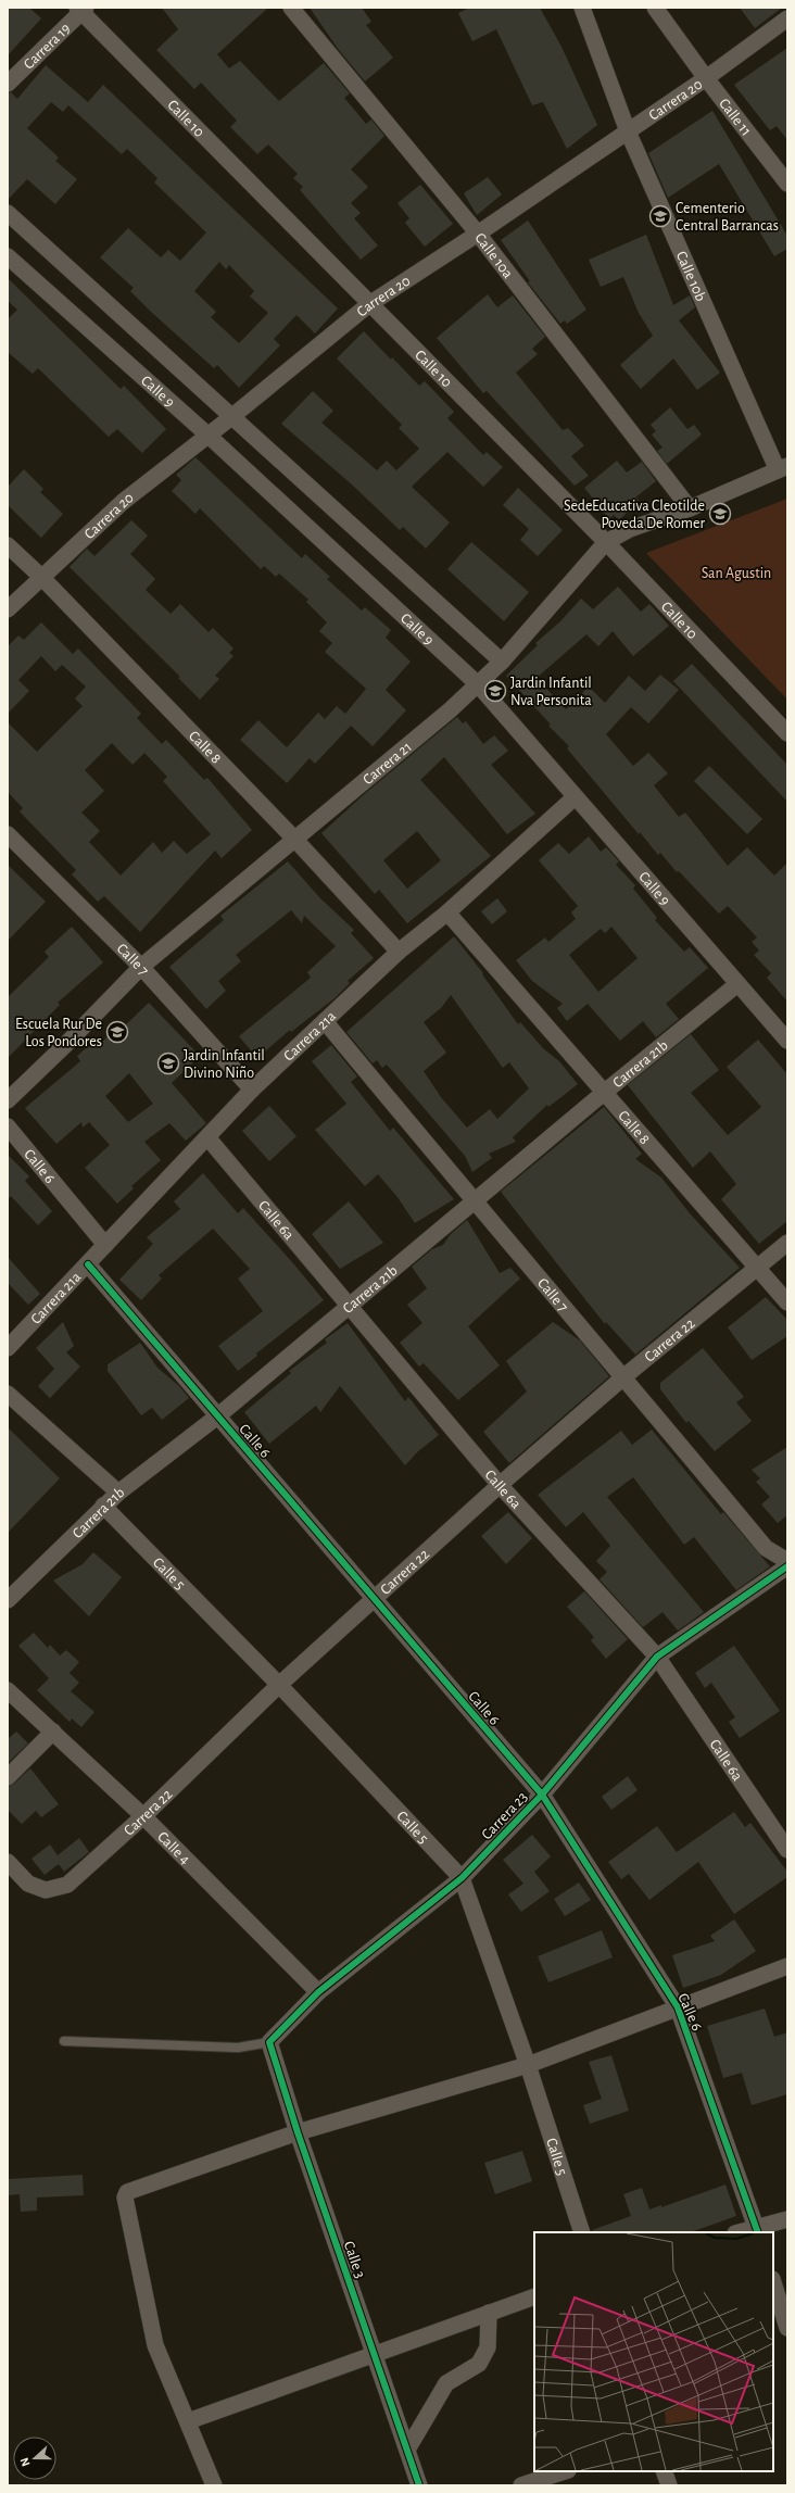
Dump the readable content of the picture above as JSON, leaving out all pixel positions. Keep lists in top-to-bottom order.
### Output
{
  "streets": {
    "street": [
      "Carrera 19",
      "Carrera 20",
      "Calle 11",
      "Calle 10",
      "Calle 10a",
      "Calle 10b",
      "Calle 9",
      "Calle 8",
      "Carrera 21",
      "Calle 7",
      "Carrera 21a",
      "Carrera 21b",
      "Calle 6",
      "Calle 6a",
      "Carrera 22",
      "Calle 5",
      "Carrera 23",
      "Calle 4",
      "Calle 3"
    ]
  },
  "crossings": [
    ["Carrera 19", "Calle 10"],
    ["Carrera 20", "Calle 11"],
    ["Carrera 20", "Calle 10"],
    ["Carrera 20", "Calle 10a"],
    ["Carrera 20", "Calle 10b"],
    ["Carrera 20", "Calle 9"],
    ["Carrera 20", "Calle 8"],
    ["Calle 10", "Carrera 21"],
    ["Calle 10a", "Carrera 21"],
    ["Calle 10b", "Carrera 21"],
    ["Calle 9", "Carrera 21"],
    ["Calle 9", "Carrera 21a"],
    ["Calle 9", "Carrera 21b"],
    ["Calle 8", "Carrera 21"],
    ["Calle 8", "Carrera 21a"],
    ["Calle 8", "Carrera 21b"],
    ["Calle 8", "Carrera 22"],
    ["Carrera 21", "Calle 7"],
    ["Calle 7", "Carrera 21a"],
    ["Calle 7", "Carrera 21b"],
    ["Calle 7", "Carrera 22"],
    ["Carrera 21a", "Calle 6"],
    ["Carrera 21a", "Calle 6a"],
    ["Carrera 21b", "Calle 6"],
    ["Carrera 21b", "Calle 6a"],
    ["Carrera 21b", "Calle 5"],
    ["Calle 6", "Carrera 22"],
    ["Calle 6", "Carrera 23"],
    ["Calle 6a", "Carrera 22"],
    ["Calle 6a", "Carrera 23"],
    ["Carrera 22", "Calle 5"],
    ["Carrera 22", "Calle 4"],
    ["Calle 5", "Carrera 23"],
    ["Carrera 23", "Calle 4"],
    ["Carrera 23", "Calle 3"]
  ],
  "parks": ["San Agustin"],
  "places": {
    "school or university": [
      "Cementerio Central Barrancas",
      "SedeEducativa Cleotilde Poveda De Romer",
      "Jardin Infantil Nva Personita",
      "Escuela Rur De Los Pondores",
      "Jardin Infantil Divino Niño"
    ]
  },
  "north": "left"
}
